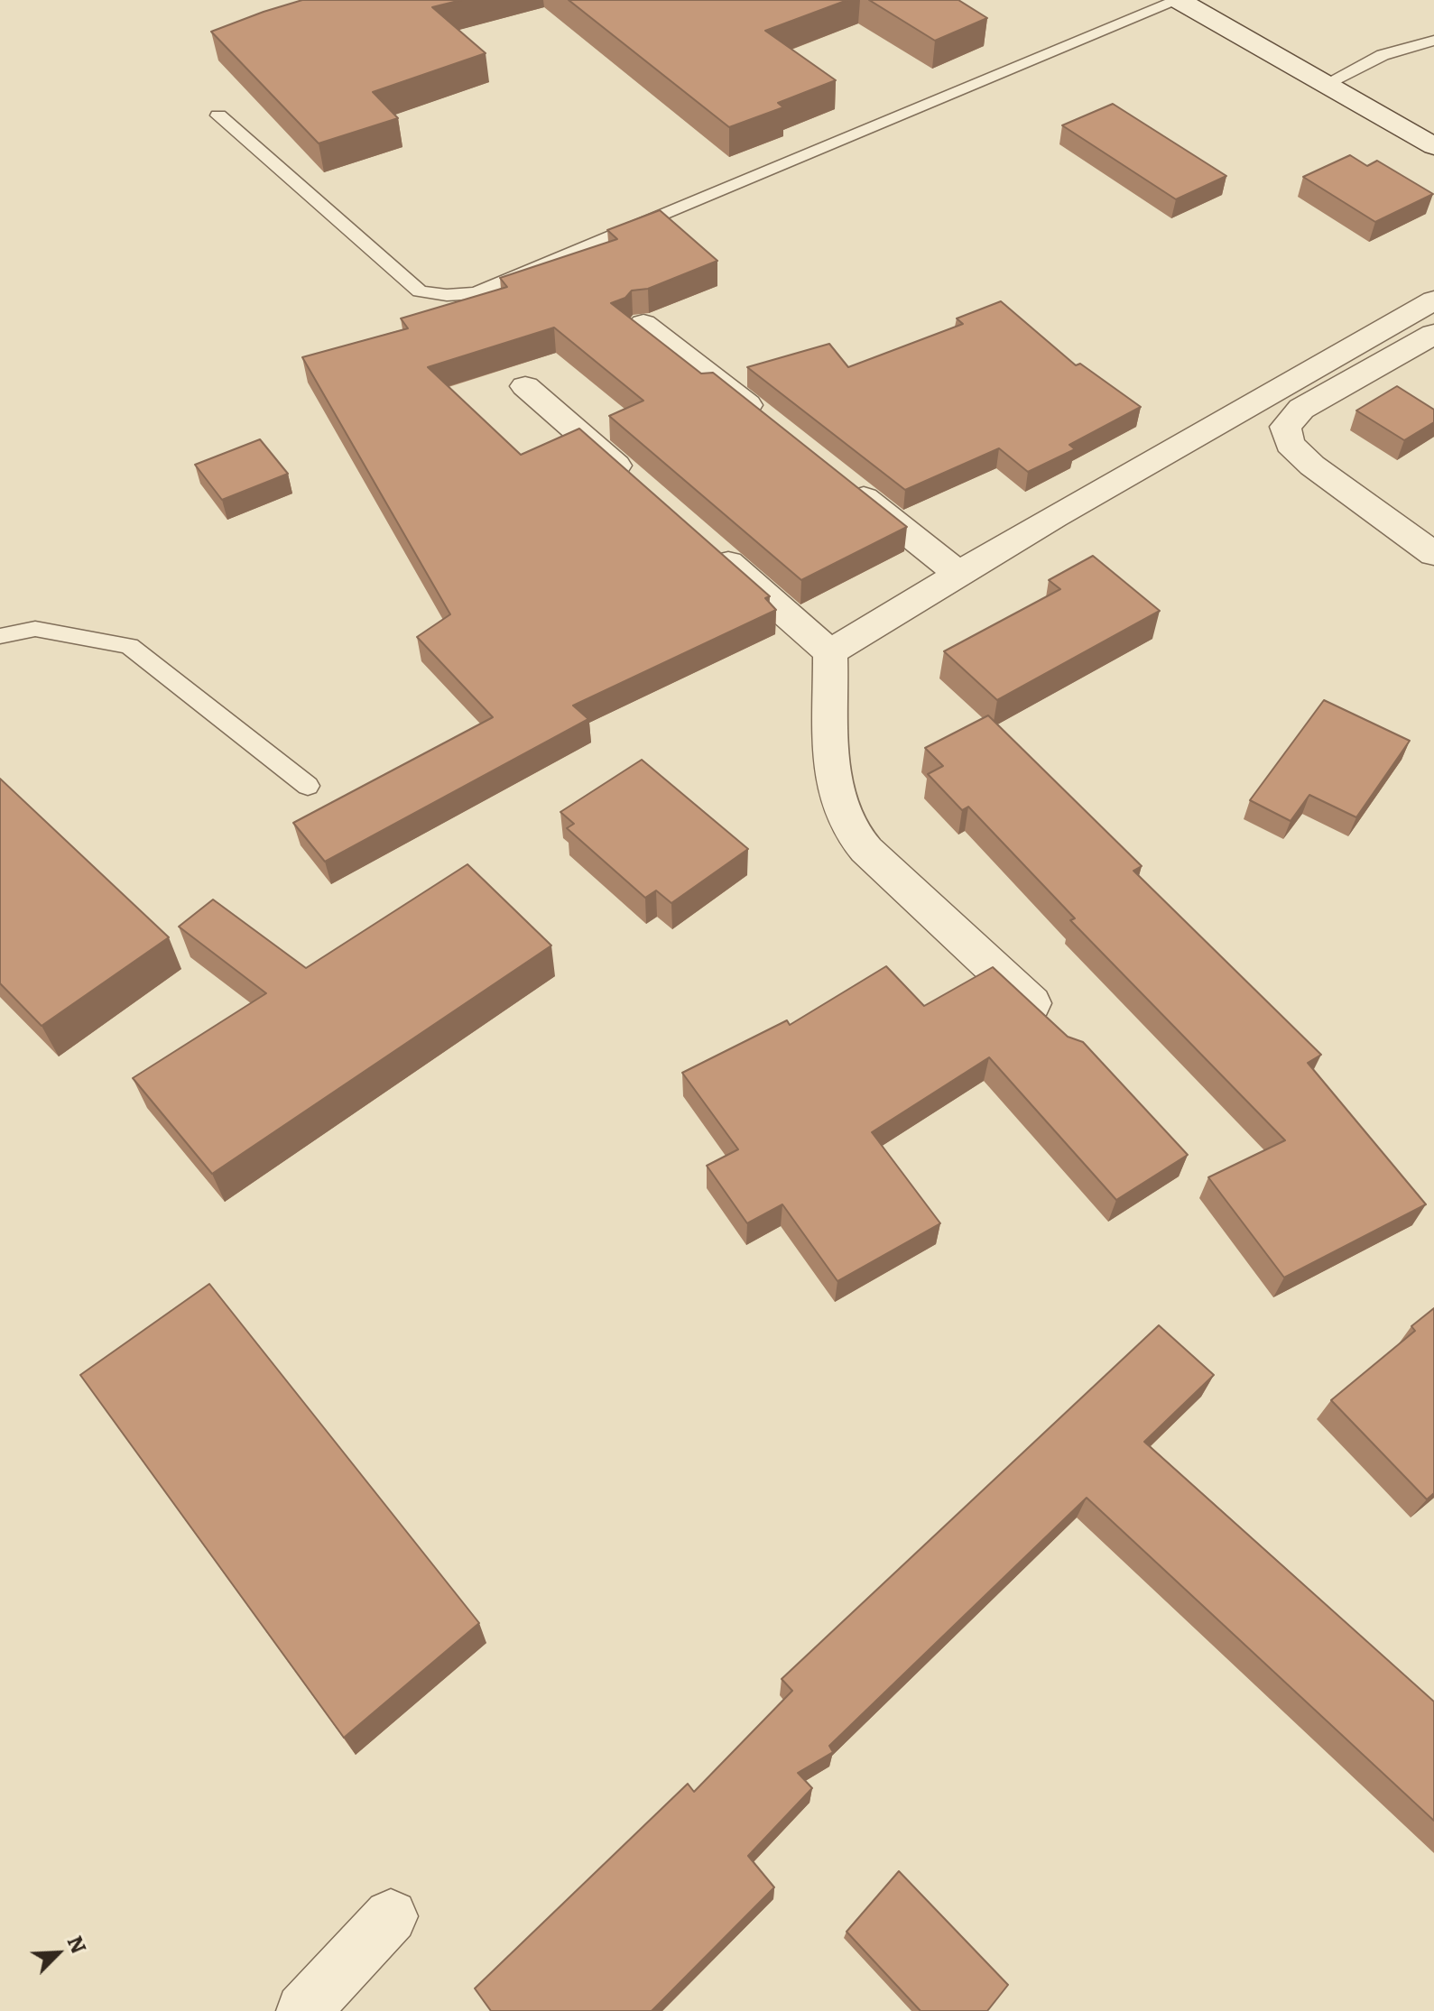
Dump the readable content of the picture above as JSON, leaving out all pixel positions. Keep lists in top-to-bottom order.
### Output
{
  "north": "top right"
}
